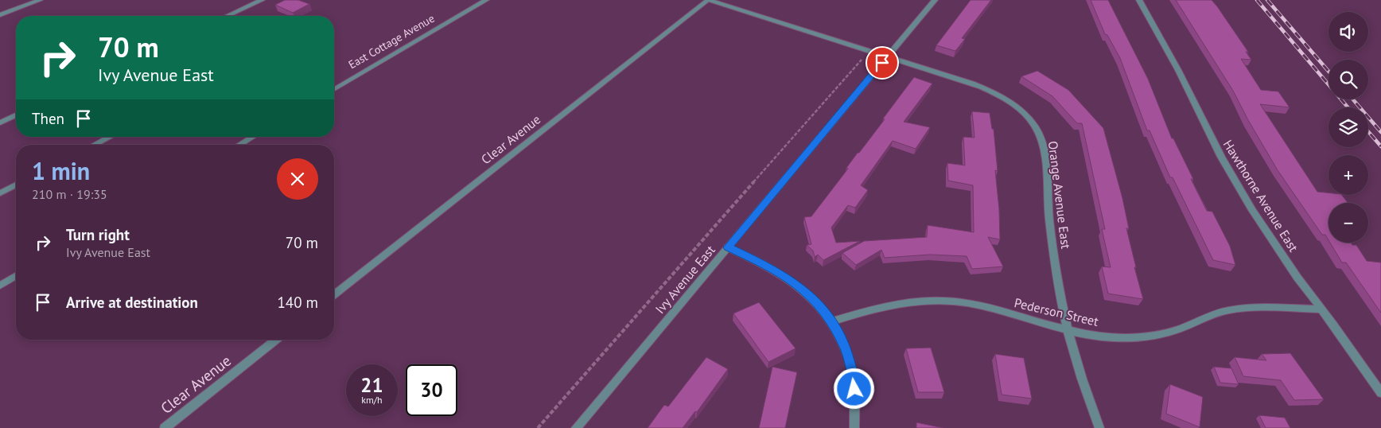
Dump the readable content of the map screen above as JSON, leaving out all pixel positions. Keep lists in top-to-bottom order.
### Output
{
  "streets": {
    "street": [
      "East Cottage Avenue",
      "Clear Avenue",
      "Orange Avenue East",
      "Hawthorne Avenue East",
      "Ivy Avenue East",
      "Pederson Street"
    ]
  },
  "crossings": [
    ["Clear Avenue", "Orange Avenue East"],
    ["Orange Avenue East", "Ivy Avenue East"],
    ["Orange Avenue East", "Pederson Street"],
    ["Hawthorne Avenue East", "Pederson Street"]
  ],
  "page": {
    "map_buttons": ["+", "−"],
    "turn": ["70 m", "Ivy Avenue East"],
    "then": "Then",
    "heading": ["1 min", "210 m · 19:35"],
    "list": [
      {
        "name": "Turn right",
        "note": "Ivy Avenue East",
        "value": "70 m"
      },
      {
        "name": "Arrive at destination",
        "value": "140 m"
      }
    ],
    "speed": "21 km/h",
    "limit": "30"
  }
}
